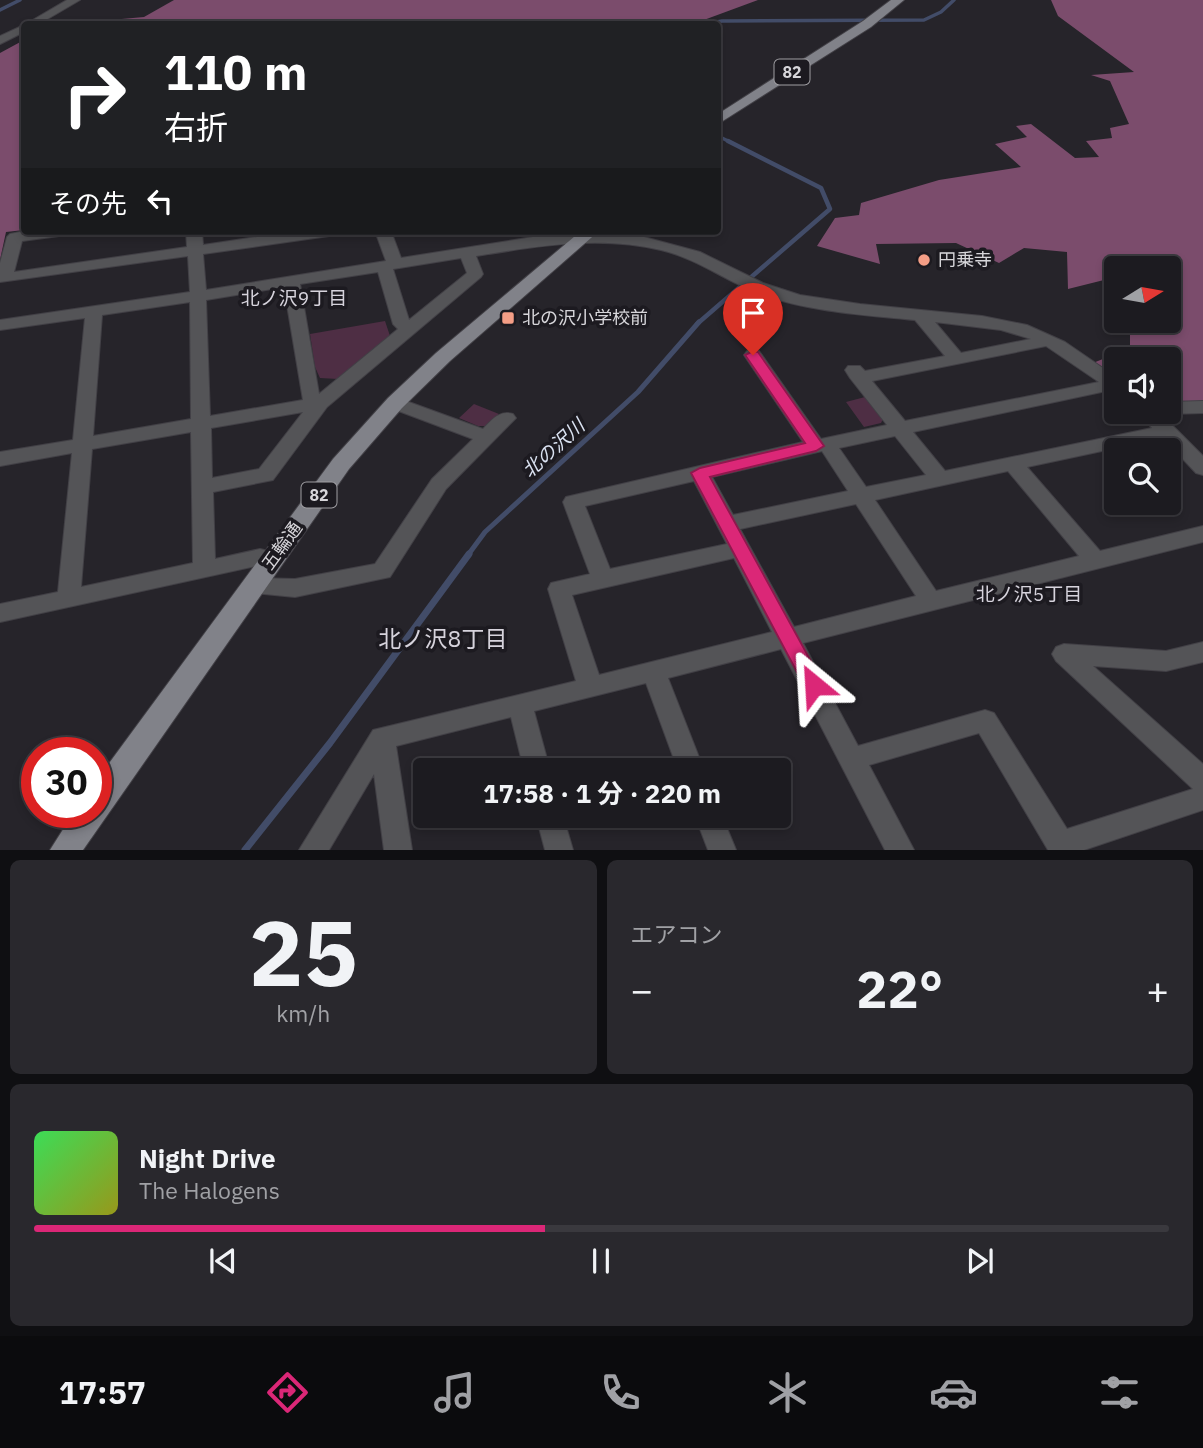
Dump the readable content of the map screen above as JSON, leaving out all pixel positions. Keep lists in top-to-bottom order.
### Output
{
  "streets": {
    "main road": ["82", "五輪通"]
  },
  "districts": ["北ノ沢9丁目", "北ノ沢5丁目", "北ノ沢8丁目"],
  "water": ["北の沢川"],
  "places": {
    "other": ["円乗寺"],
    "transit": ["北の沢小学校前"]
  },
  "north": "right",
  "page": {
    "turn": ["110 m", "右折"],
    "then": "その先",
    "limit": "30",
    "trip": "17:58 · 1 分 · 220 m",
    "tile": [
      ["25", "km/h"],
      "エアコン"
    ],
    "heat": ["−", "22°", "+"],
    "song": ["Night Drive", "The Halogens"],
    "tabs": "17:57"
  }
}
